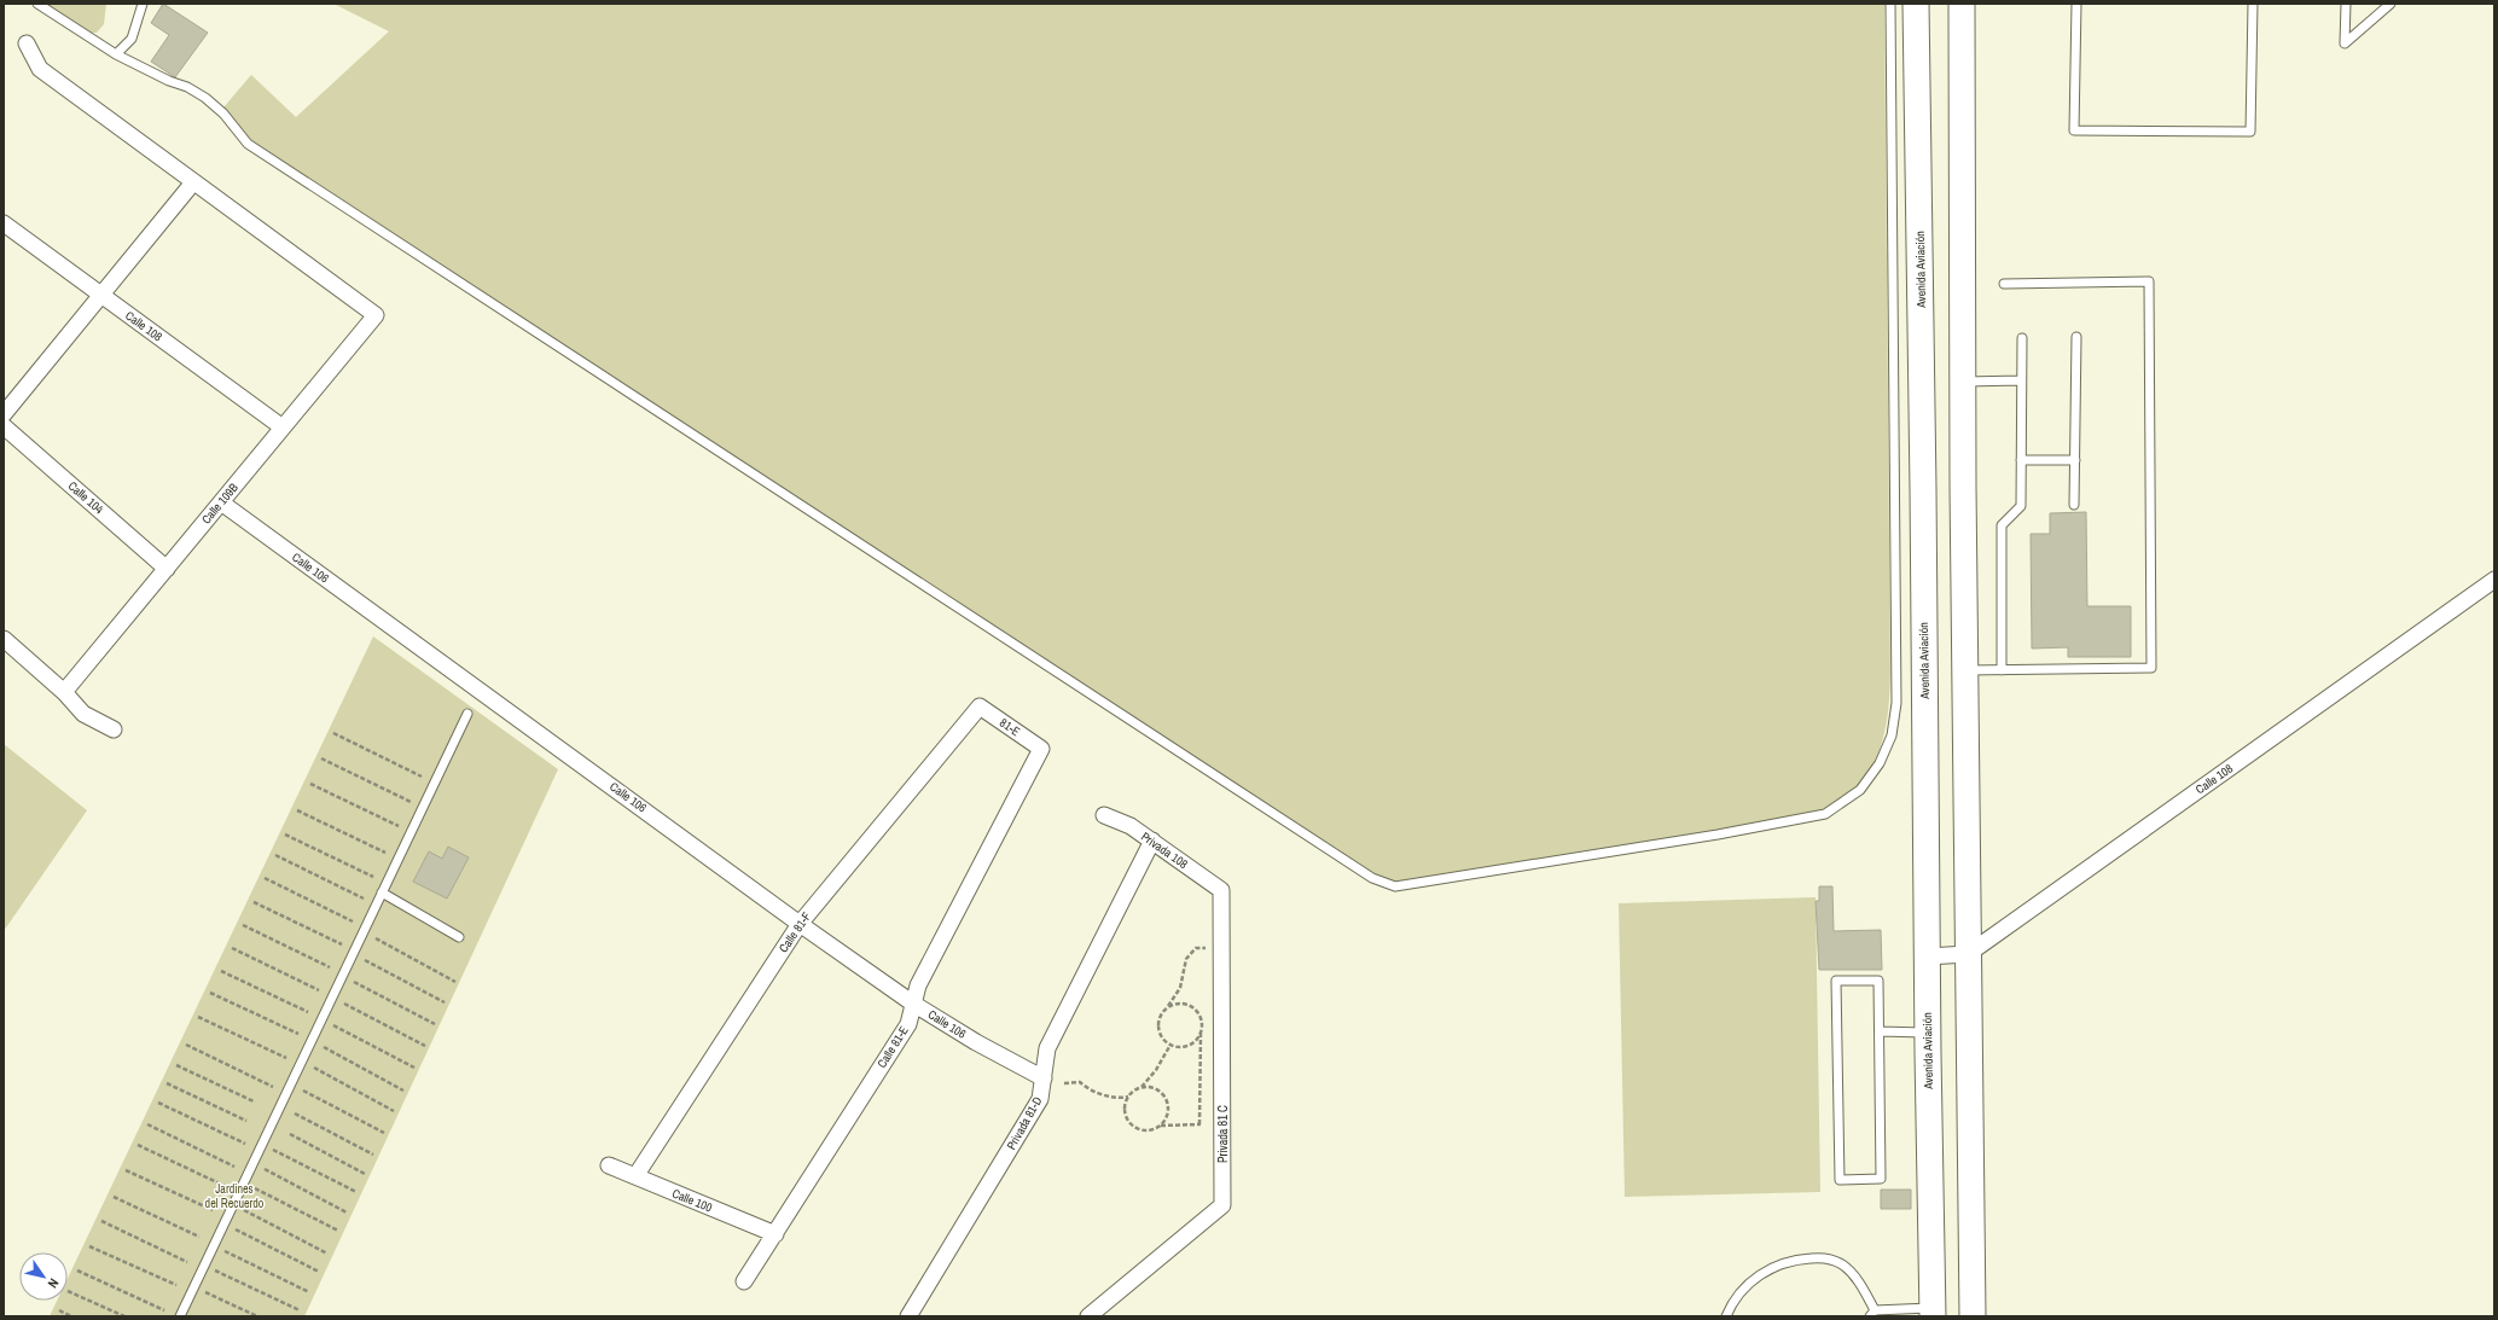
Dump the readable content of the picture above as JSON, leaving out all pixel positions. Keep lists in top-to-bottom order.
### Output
{
  "streets": {
    "main road": ["Avenida Aviación"],
    "street": [
      "Calle 108",
      "Calle 104",
      "Calle 109B",
      "Calle 106",
      "81-E",
      "Privada 108",
      "Calle 81-F",
      "Calle 81-E",
      "Privada 81-D",
      "Privada 81 C",
      "Calle 100"
    ]
  },
  "crossings": [
    ["Calle 108", "Calle 109B"],
    ["Calle 104", "Calle 109B"],
    ["Calle 109B", "Calle 106"],
    ["Calle 106", "Calle 81-F"],
    ["Calle 106", "Calle 81-E"],
    ["Calle 106", "Privada 81-D"],
    ["81-E", "Calle 81-F"],
    ["81-E", "Calle 81-E"],
    ["Privada 108", "Privada 81-D"],
    ["Privada 108", "Privada 81 C"],
    ["Calle 81-F", "Calle 100"],
    ["Calle 81-E", "Calle 100"]
  ],
  "parks": ["Jardines del Recuerdo"],
  "north": "bottom right"
}
